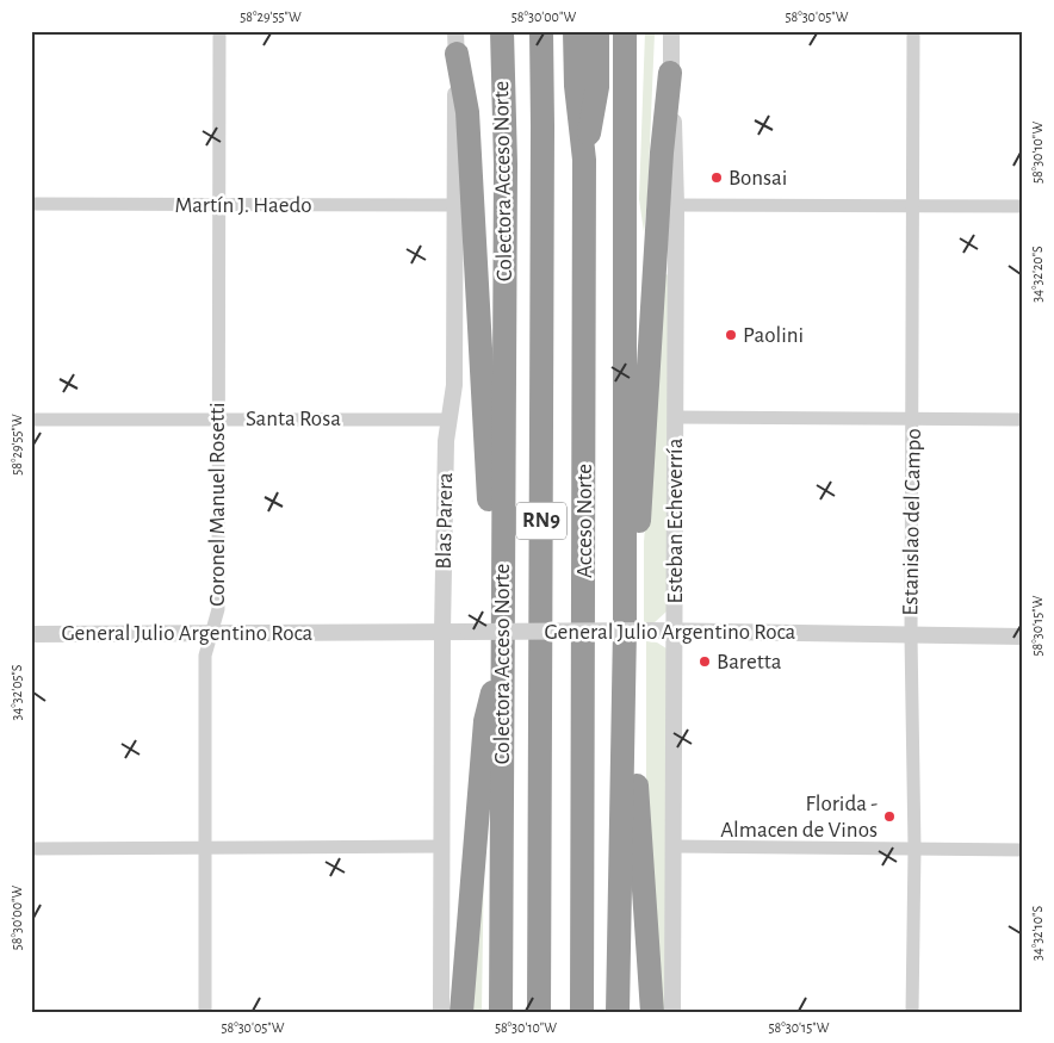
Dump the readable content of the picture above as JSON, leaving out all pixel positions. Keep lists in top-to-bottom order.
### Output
{
  "streets": {
    "highway": ["Colectora Acceso Norte", "RN9", "Acceso Norte"],
    "street": [
      "Martín J. Haedo",
      "Santa Rosa",
      "Coronel Manuel Rosetti",
      "Blas Parera",
      "Esteban Echeverría",
      "Estanislao del Campo",
      "General Julio Argentino Roca"
    ]
  },
  "crossings": [
    ["Martín J. Haedo", "Coronel Manuel Rosetti"],
    ["Martín J. Haedo", "Blas Parera"],
    ["Santa Rosa", "Coronel Manuel Rosetti"],
    ["Santa Rosa", "Blas Parera"],
    ["Coronel Manuel Rosetti", "General Julio Argentino Roca"],
    ["Blas Parera", "General Julio Argentino Roca"],
    ["Esteban Echeverría", "General Julio Argentino Roca"],
    ["Estanislao del Campo", "General Julio Argentino Roca"]
  ],
  "places": [
    "Bonsai",
    "Paolini",
    "Baretta",
    "Florida - Almacen de Vinos"
  ],
  "coordinates": [
    "58°29'55\"W",
    "58°30'00\"W",
    "58°30'05\"W",
    "58°30'10\"W",
    "34°32'20\"S",
    "58°30'15\"W",
    "34°32'05\"S",
    "34°32'10\"S"
  ]
}
